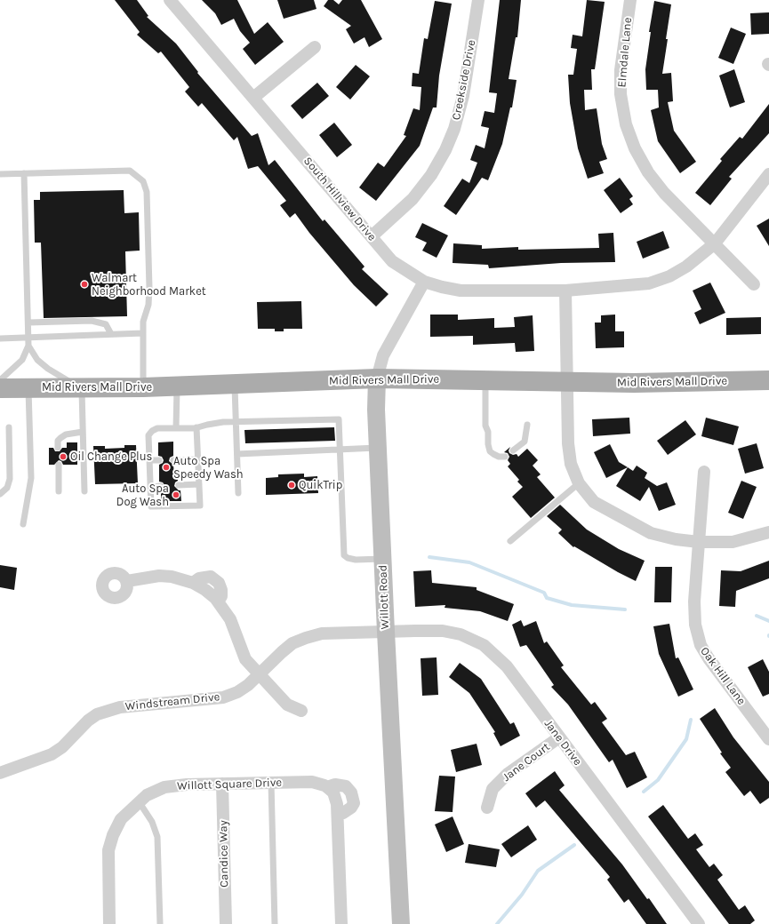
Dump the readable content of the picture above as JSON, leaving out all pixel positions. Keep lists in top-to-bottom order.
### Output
{
  "streets": {
    "main road": ["Mid Rivers Mall Drive", "Willott Road"],
    "street": [
      "Elmdale Lane",
      "Creekside Drive",
      "South Hillview Drive",
      "Oak Hill Lane",
      "Windstream Drive",
      "Jane Drive",
      "Jane Court",
      "Willott Square Drive",
      "Candice Way"
    ]
  },
  "crossings": [
    ["Elmdale Lane", "South Hillview Drive"],
    ["Creekside Drive", "South Hillview Drive"],
    ["South Hillview Drive", "Willott Road"],
    ["Mid Rivers Mall Drive", "Willott Road"],
    ["Willott Road", "Windstream Drive"],
    ["Willott Road", "Jane Drive"],
    ["Windstream Drive", "Jane Drive"],
    ["Jane Drive", "Jane Court"],
    ["Willott Square Drive", "Candice Way"]
  ],
  "places": [
    "Walmart Neighborhood Market",
    "Oil Change Plus",
    "Auto Spa Speedy Wash",
    "QuikTrip",
    "Auto Spa Dog Wash"
  ]
}
